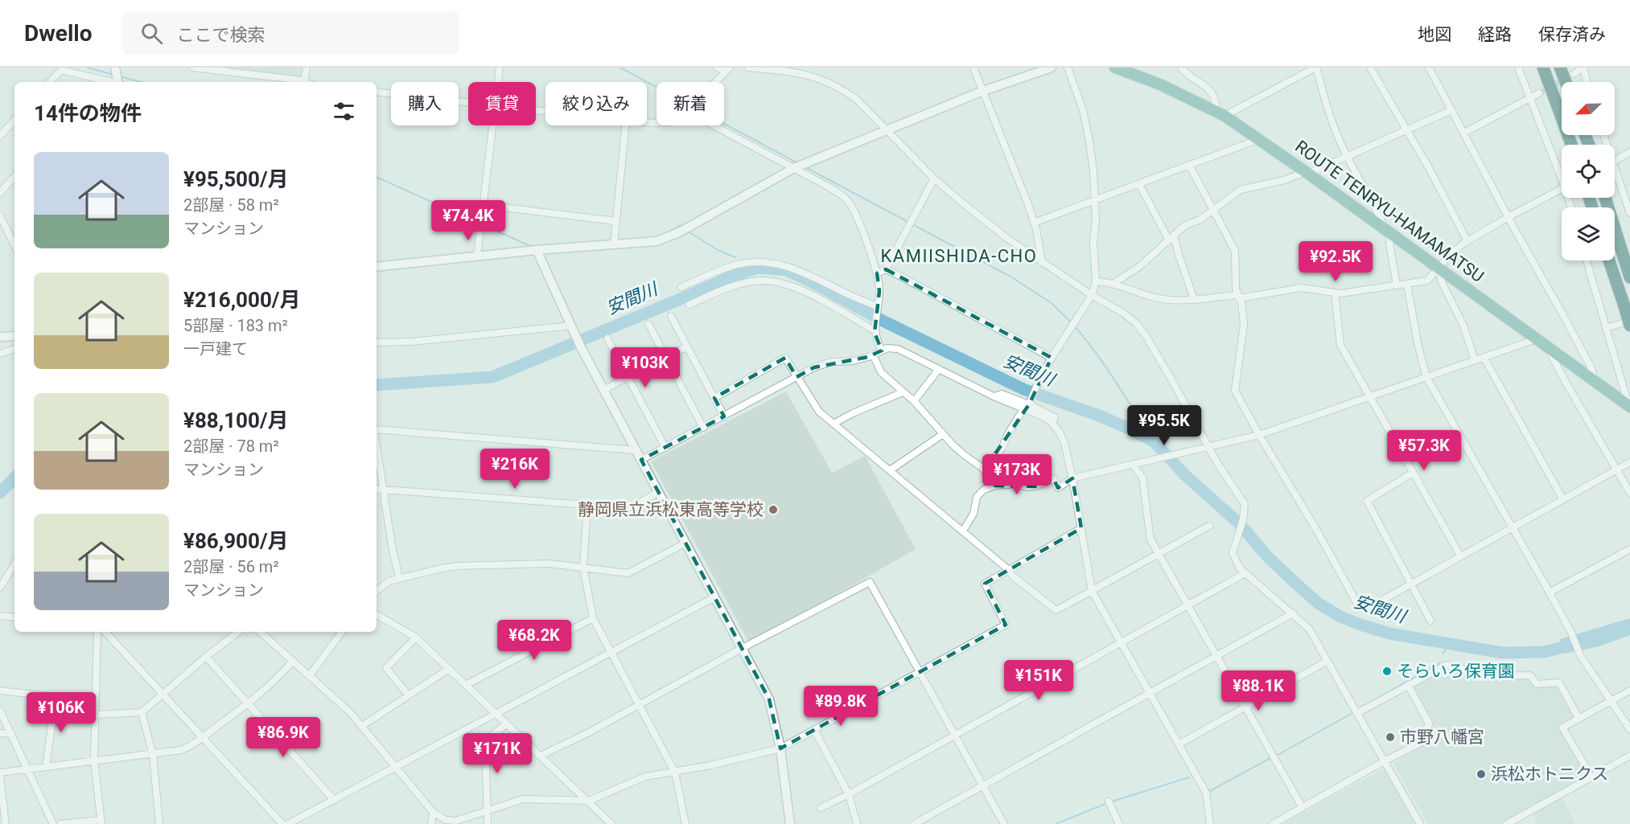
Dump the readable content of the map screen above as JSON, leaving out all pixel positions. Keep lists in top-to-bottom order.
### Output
{
  "streets": {
    "main road": ["ROUTE TENRYU-HAMAMATSU"]
  },
  "districts": ["KAMIISHIDA-CHO"],
  "water": ["安間川"],
  "places": [
    "静岡県立浜松東高等学校",
    "そらいろ保育園",
    "市野八幡宮",
    "浜松ホトニクス"
  ],
  "north": "bottom left",
  "page": {
    "header": "Dwello",
    "search": "ここで検索",
    "nav": ["地図", "経路", "保存済み"],
    "chip": [
      "購入",
      "賃貸",
      "絞り込み",
      "新着"
    ],
    "heading": "14件の物件",
    "list": [
      {
        "name": "¥95,500/月",
        "note": "2部屋 · 58 m² · マンション"
      },
      {
        "name": "¥216,000/月",
        "note": "5部屋 · 183 m² · 一戸建て"
      },
      {
        "name": "¥88,100/月",
        "note": "2部屋 · 78 m² · マンション"
      },
      {
        "name": "¥86,900/月",
        "note": "2部屋 · 56 m² · マンション"
      }
    ],
    "price": [
      "¥74.4K",
      "¥92.5K",
      "¥103K",
      "¥95.5K",
      "¥57.3K",
      "¥216K",
      "¥173K",
      "¥68.2K",
      "¥151K",
      "¥88.1K",
      "¥89.8K",
      "¥106K",
      "¥86.9K",
      "¥171K"
    ]
  }
}
